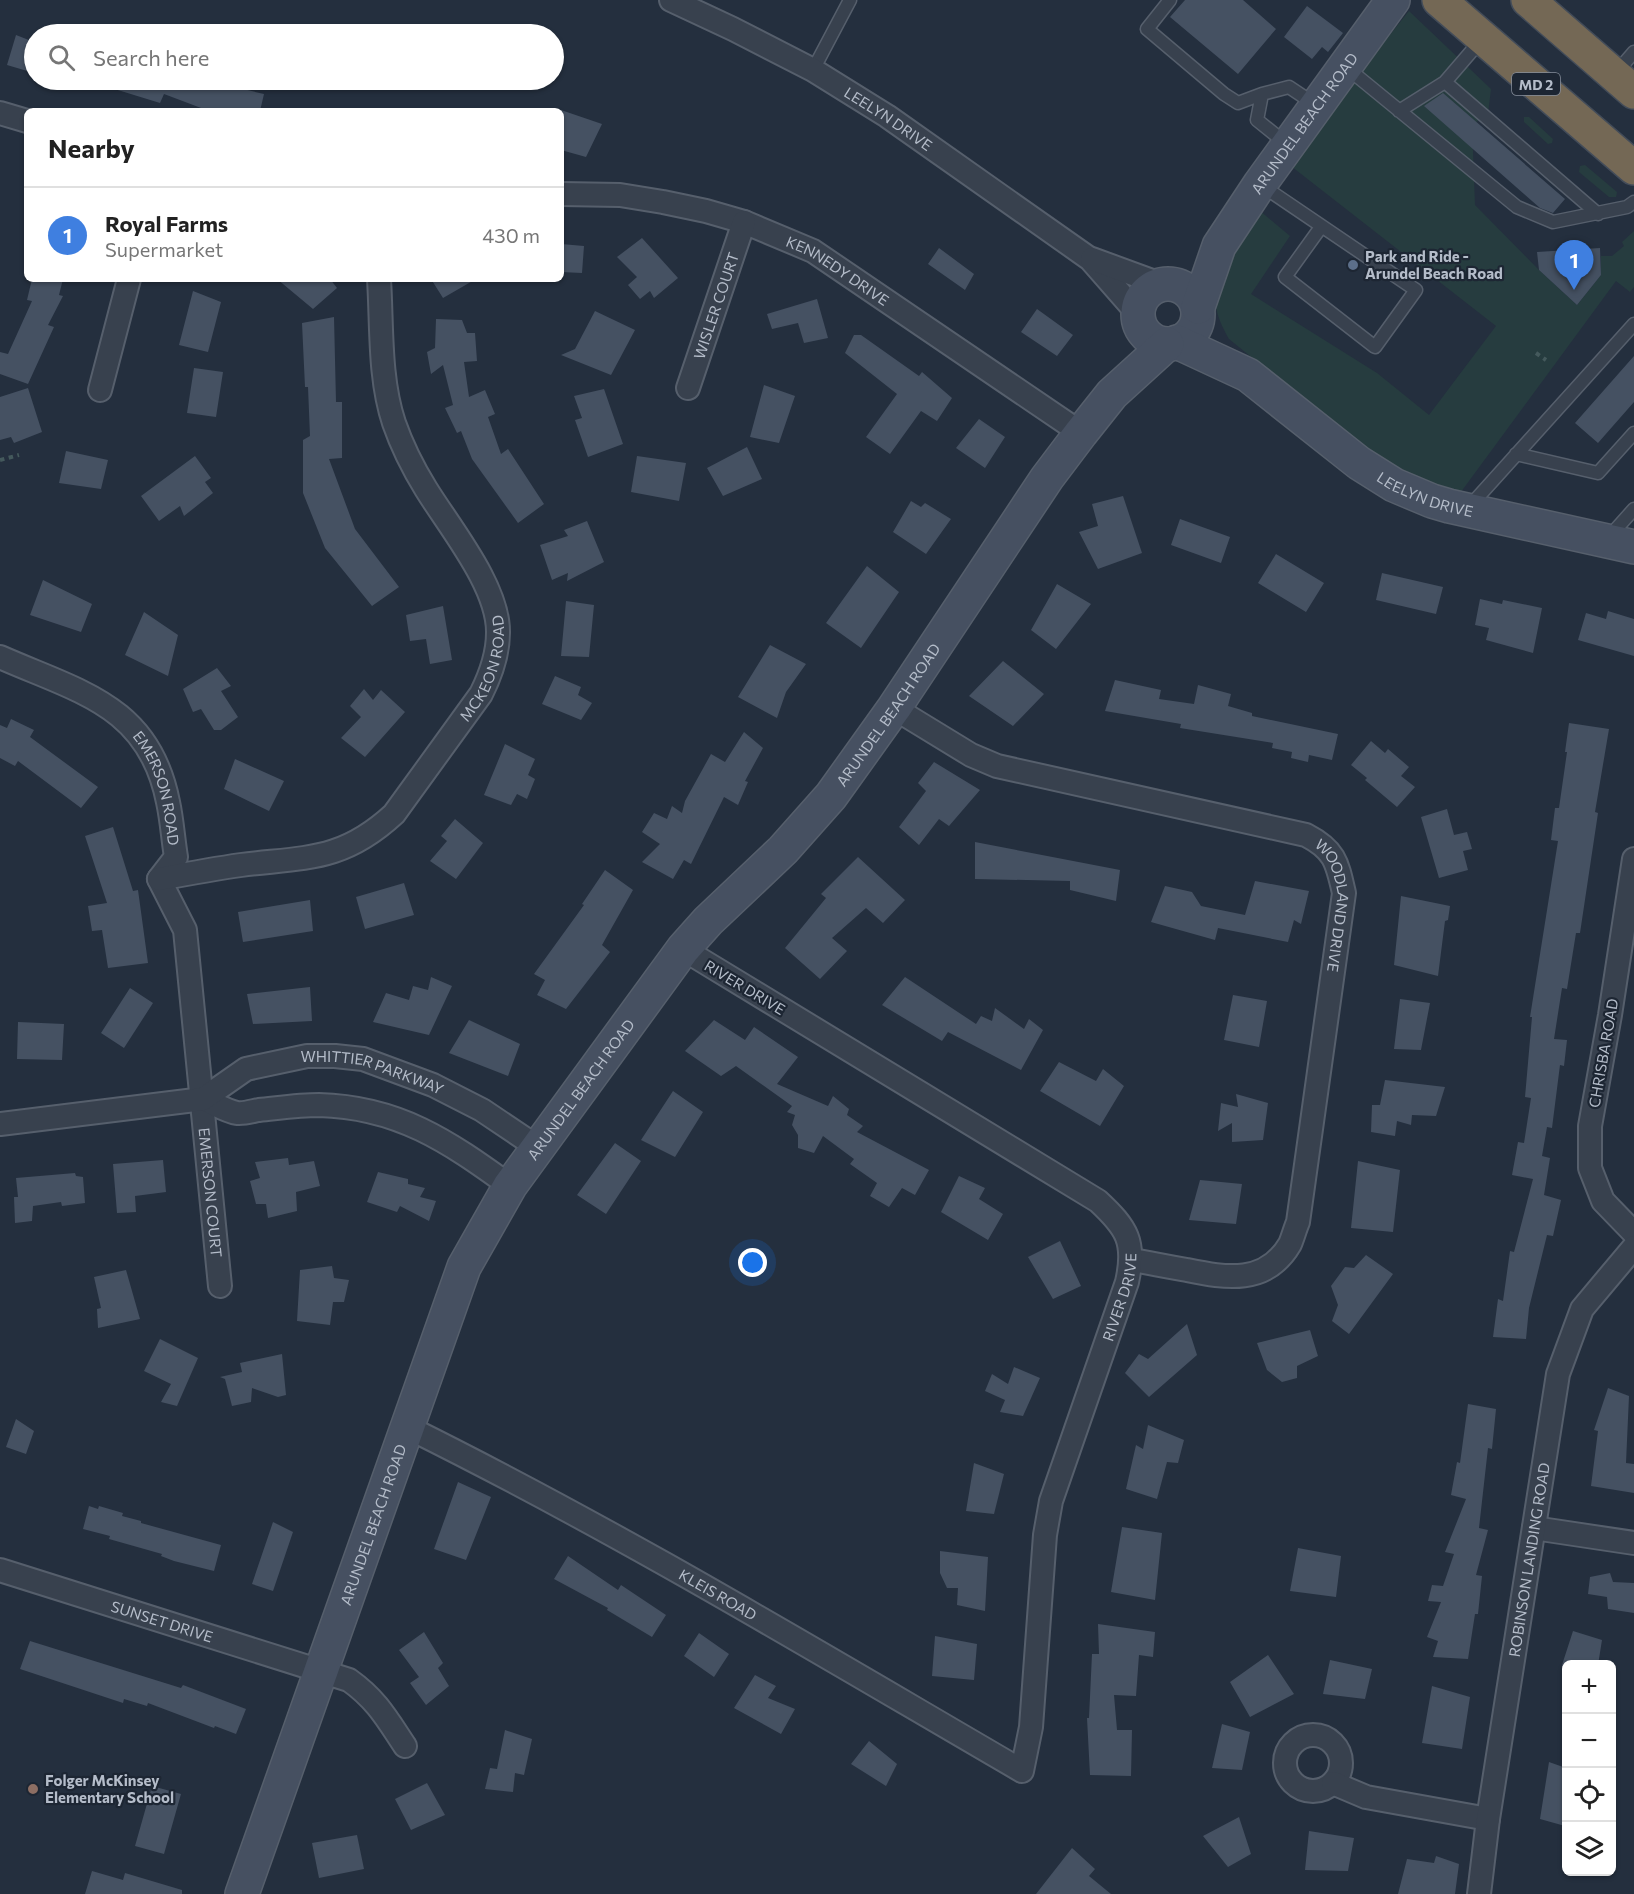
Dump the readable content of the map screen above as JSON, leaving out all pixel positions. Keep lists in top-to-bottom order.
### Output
{
  "streets": {
    "highway": ["MD 2"],
    "street": [
      "LEELYN DRIVE",
      "ARUNDEL BEACH ROAD",
      "KENNEDY DRIVE",
      "WISLER COURT",
      "MCKEON ROAD",
      "EMERSON ROAD",
      "WOODLAND DRIVE",
      "RIVER DRIVE",
      "CHRISBA ROAD",
      "WHITTIER PARKWAY",
      "EMERSON COURT",
      "ROBINSON LANDING ROAD",
      "KLEIS ROAD",
      "SUNSET DRIVE"
    ]
  },
  "crossings": [
    ["LEELYN DRIVE", "ARUNDEL BEACH ROAD"],
    ["ARUNDEL BEACH ROAD", "KENNEDY DRIVE"],
    ["ARUNDEL BEACH ROAD", "WOODLAND DRIVE"],
    ["ARUNDEL BEACH ROAD", "RIVER DRIVE"],
    ["ARUNDEL BEACH ROAD", "WHITTIER PARKWAY"],
    ["ARUNDEL BEACH ROAD", "KLEIS ROAD"],
    ["ARUNDEL BEACH ROAD", "SUNSET DRIVE"],
    ["KENNEDY DRIVE", "WISLER COURT"],
    ["MCKEON ROAD", "EMERSON ROAD"],
    ["WOODLAND DRIVE", "RIVER DRIVE"],
    ["RIVER DRIVE", "KLEIS ROAD"],
    ["WHITTIER PARKWAY", "EMERSON COURT"]
  ],
  "places": ["Park and Ride - Arundel Beach Road", "Folger McKinsey Elementary School"],
  "page": {
    "search": "Search here",
    "heading": "Nearby",
    "list": [
      {
        "mark": "1",
        "name": "Royal Farms",
        "note": "Supermarket",
        "value": "430 m"
      }
    ],
    "pins": "1",
    "map_buttons": ["+", "−"]
  }
}
